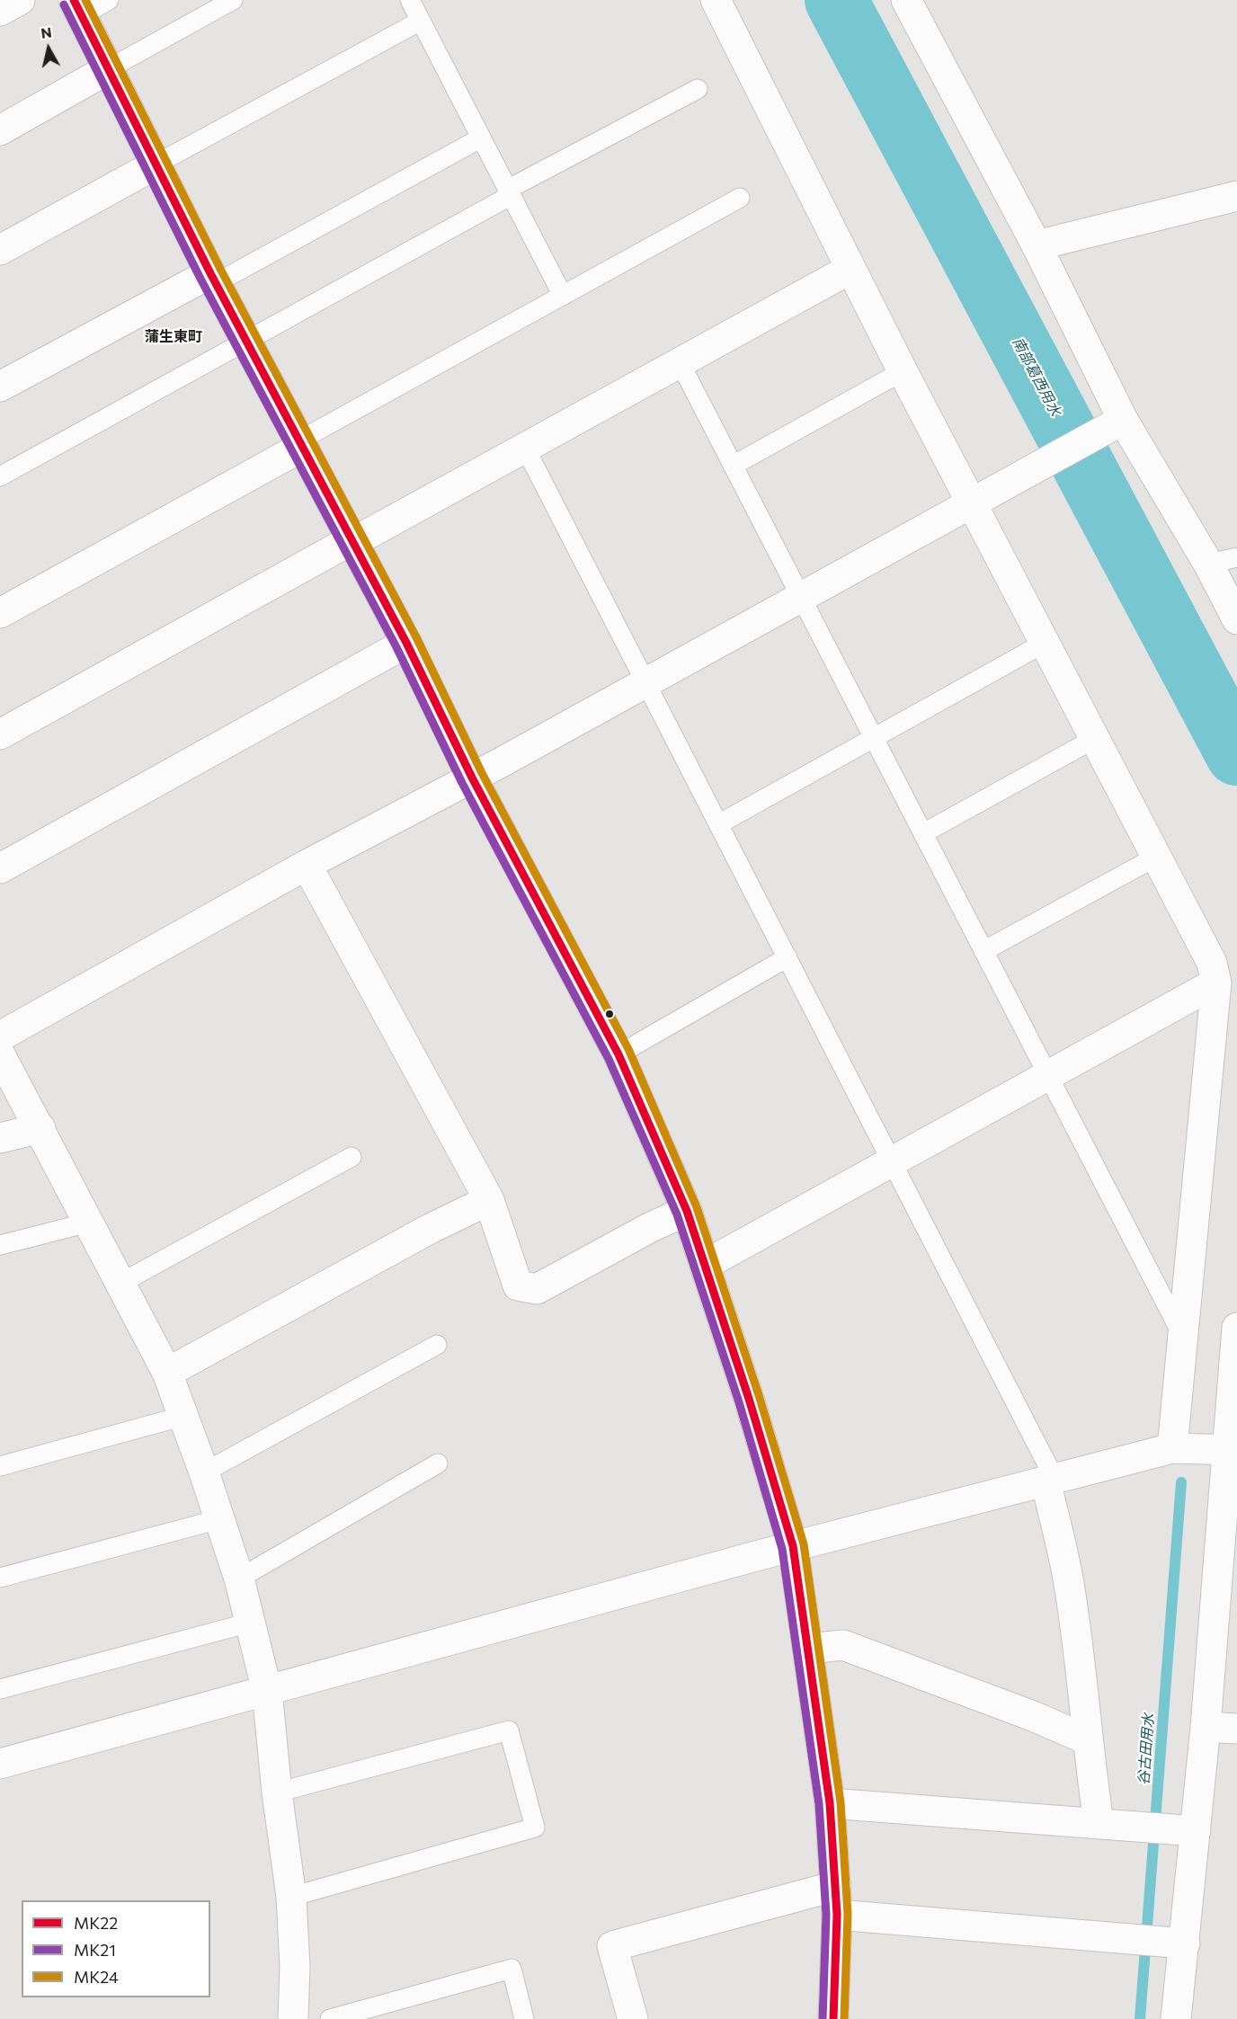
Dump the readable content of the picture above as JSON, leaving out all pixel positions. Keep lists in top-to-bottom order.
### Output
{
  "districts": ["蒲生東町"],
  "water": ["南部葛西用水", "谷古田用水"],
  "lines": ["transit line MK22", "transit line MK24", "transit line MK21"],
  "legend": ["MK22", "MK21", "MK24"],
  "north": "top"
}
